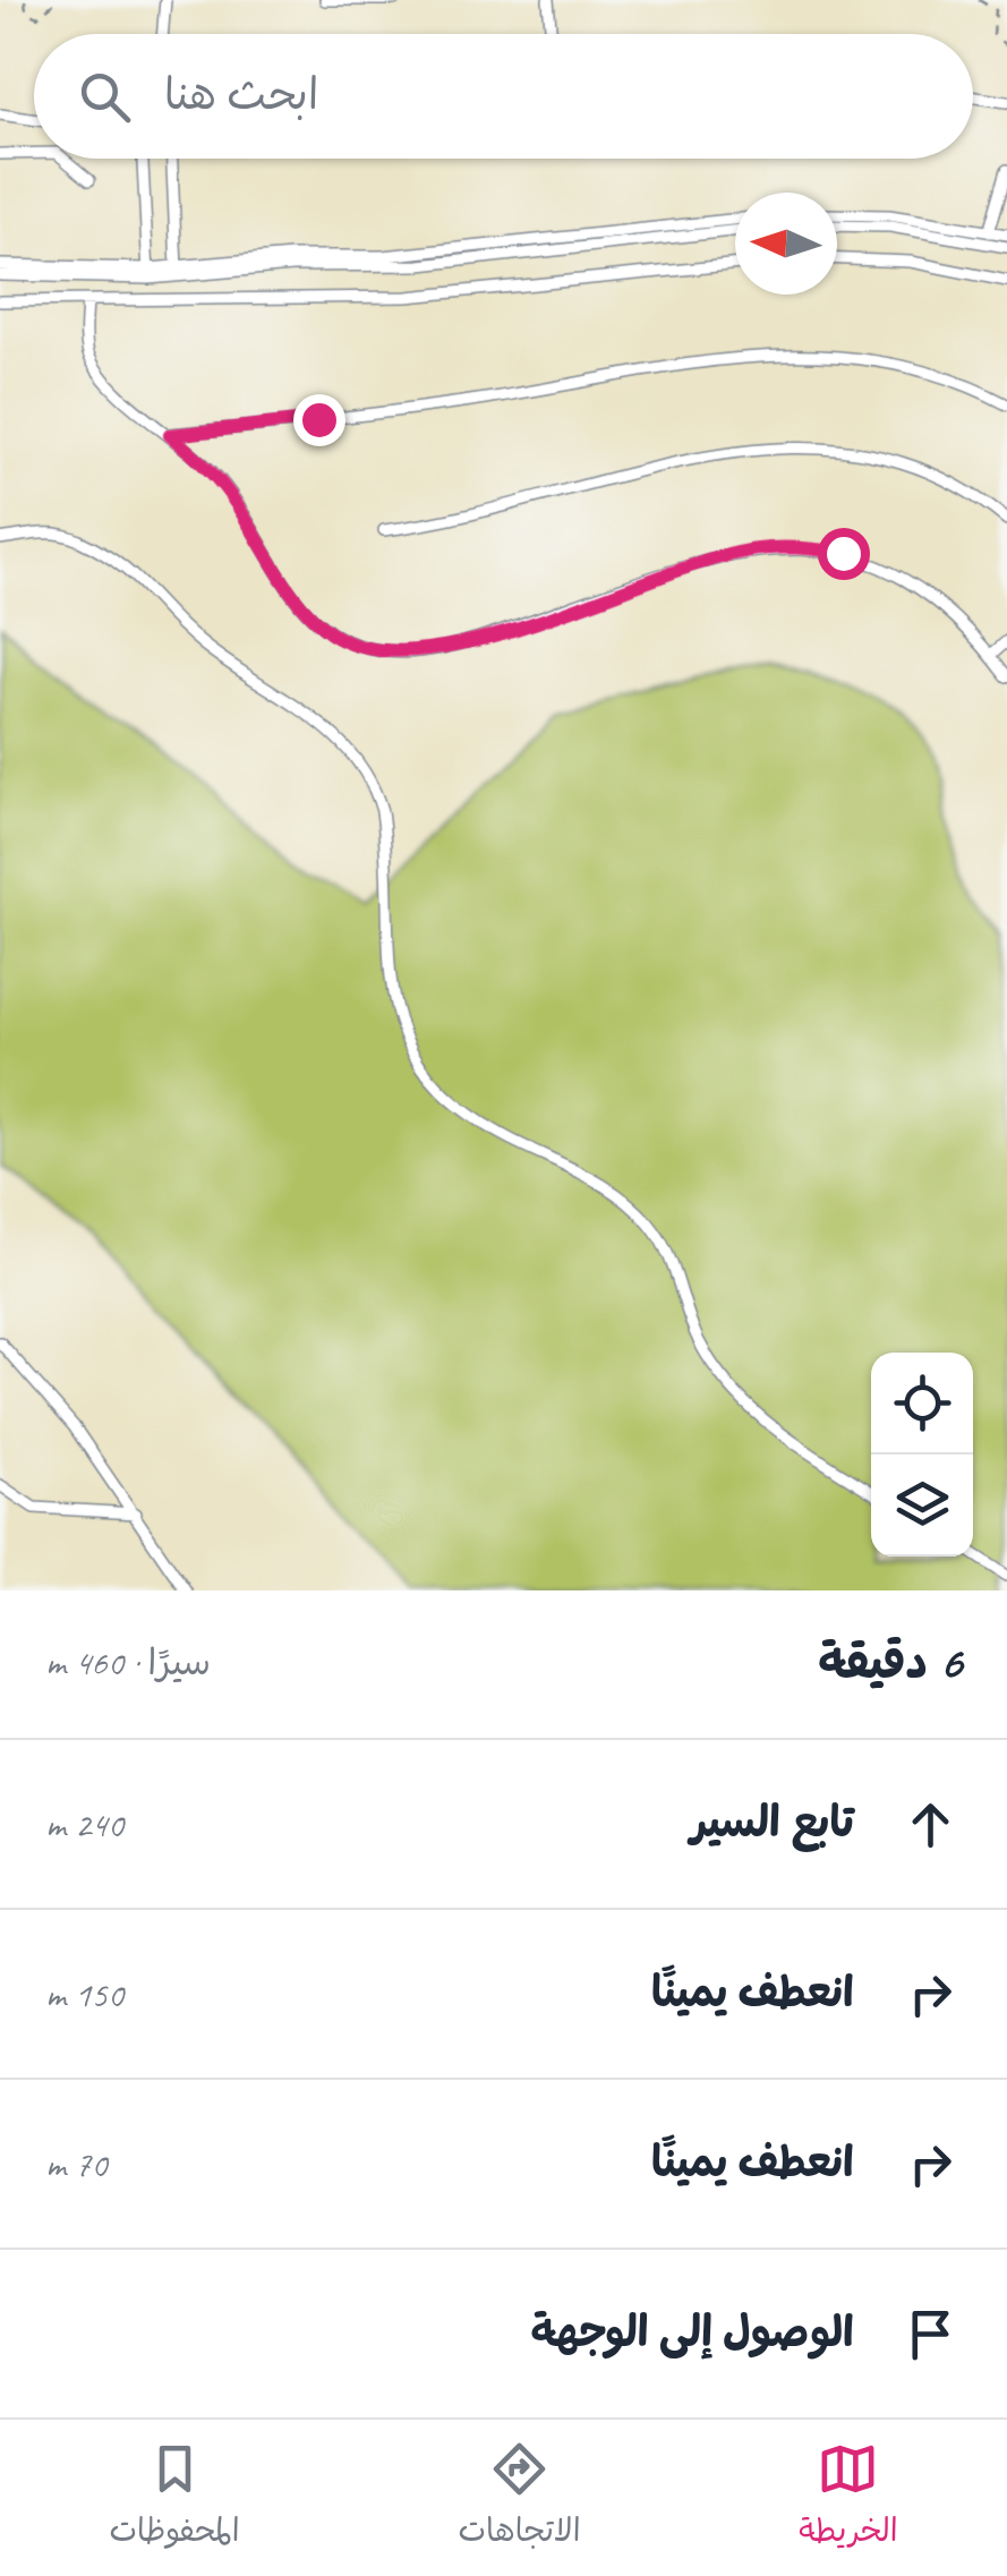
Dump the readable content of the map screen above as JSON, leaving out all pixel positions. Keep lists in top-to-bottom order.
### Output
{
  "north": "left",
  "page": {
    "search": "ابحث هنا",
    "heading": ["6 دقيقة", "سيرًا · 460 m"],
    "list": [
      ["تابع السير", "240 m"],
      ["انعطف يمينًا", "150 m"],
      ["انعطف يمينًا", "70 m"],
      "الوصول إلى الوجهة"
    ],
    "nav": ["الخريطة", "الاتجاهات", "المحفوظات"]
  }
}
